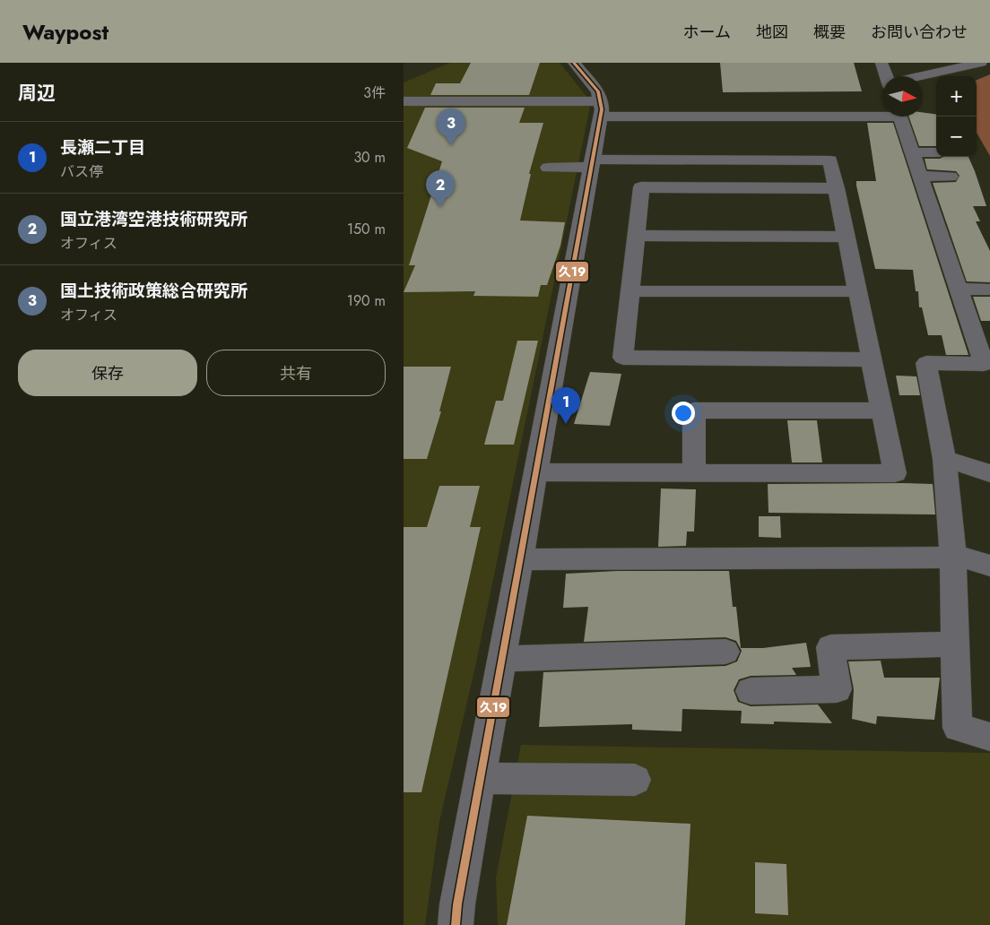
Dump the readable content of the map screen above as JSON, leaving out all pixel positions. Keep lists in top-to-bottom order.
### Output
{
  "lines": ["transit line 久19"],
  "north": "right",
  "page": {
    "header": "Waypost",
    "nav": [
      "ホーム",
      "地図",
      "概要",
      "お問い合わせ"
    ],
    "heading": ["周辺", "3件"],
    "map_buttons": ["+", "−"],
    "pins": ["3", "2", "1"],
    "list": [
      {
        "mark": "1",
        "name": "長瀬二丁目",
        "note": "バス停",
        "value": "30 m"
      },
      {
        "mark": "2",
        "name": "国立港湾空港技術研究所",
        "note": "オフィス",
        "value": "150 m"
      },
      {
        "mark": "3",
        "name": "国土技術政策総合研究所",
        "note": "オフィス",
        "value": "190 m"
      }
    ],
    "buttons": ["保存", "共有"]
  }
}
